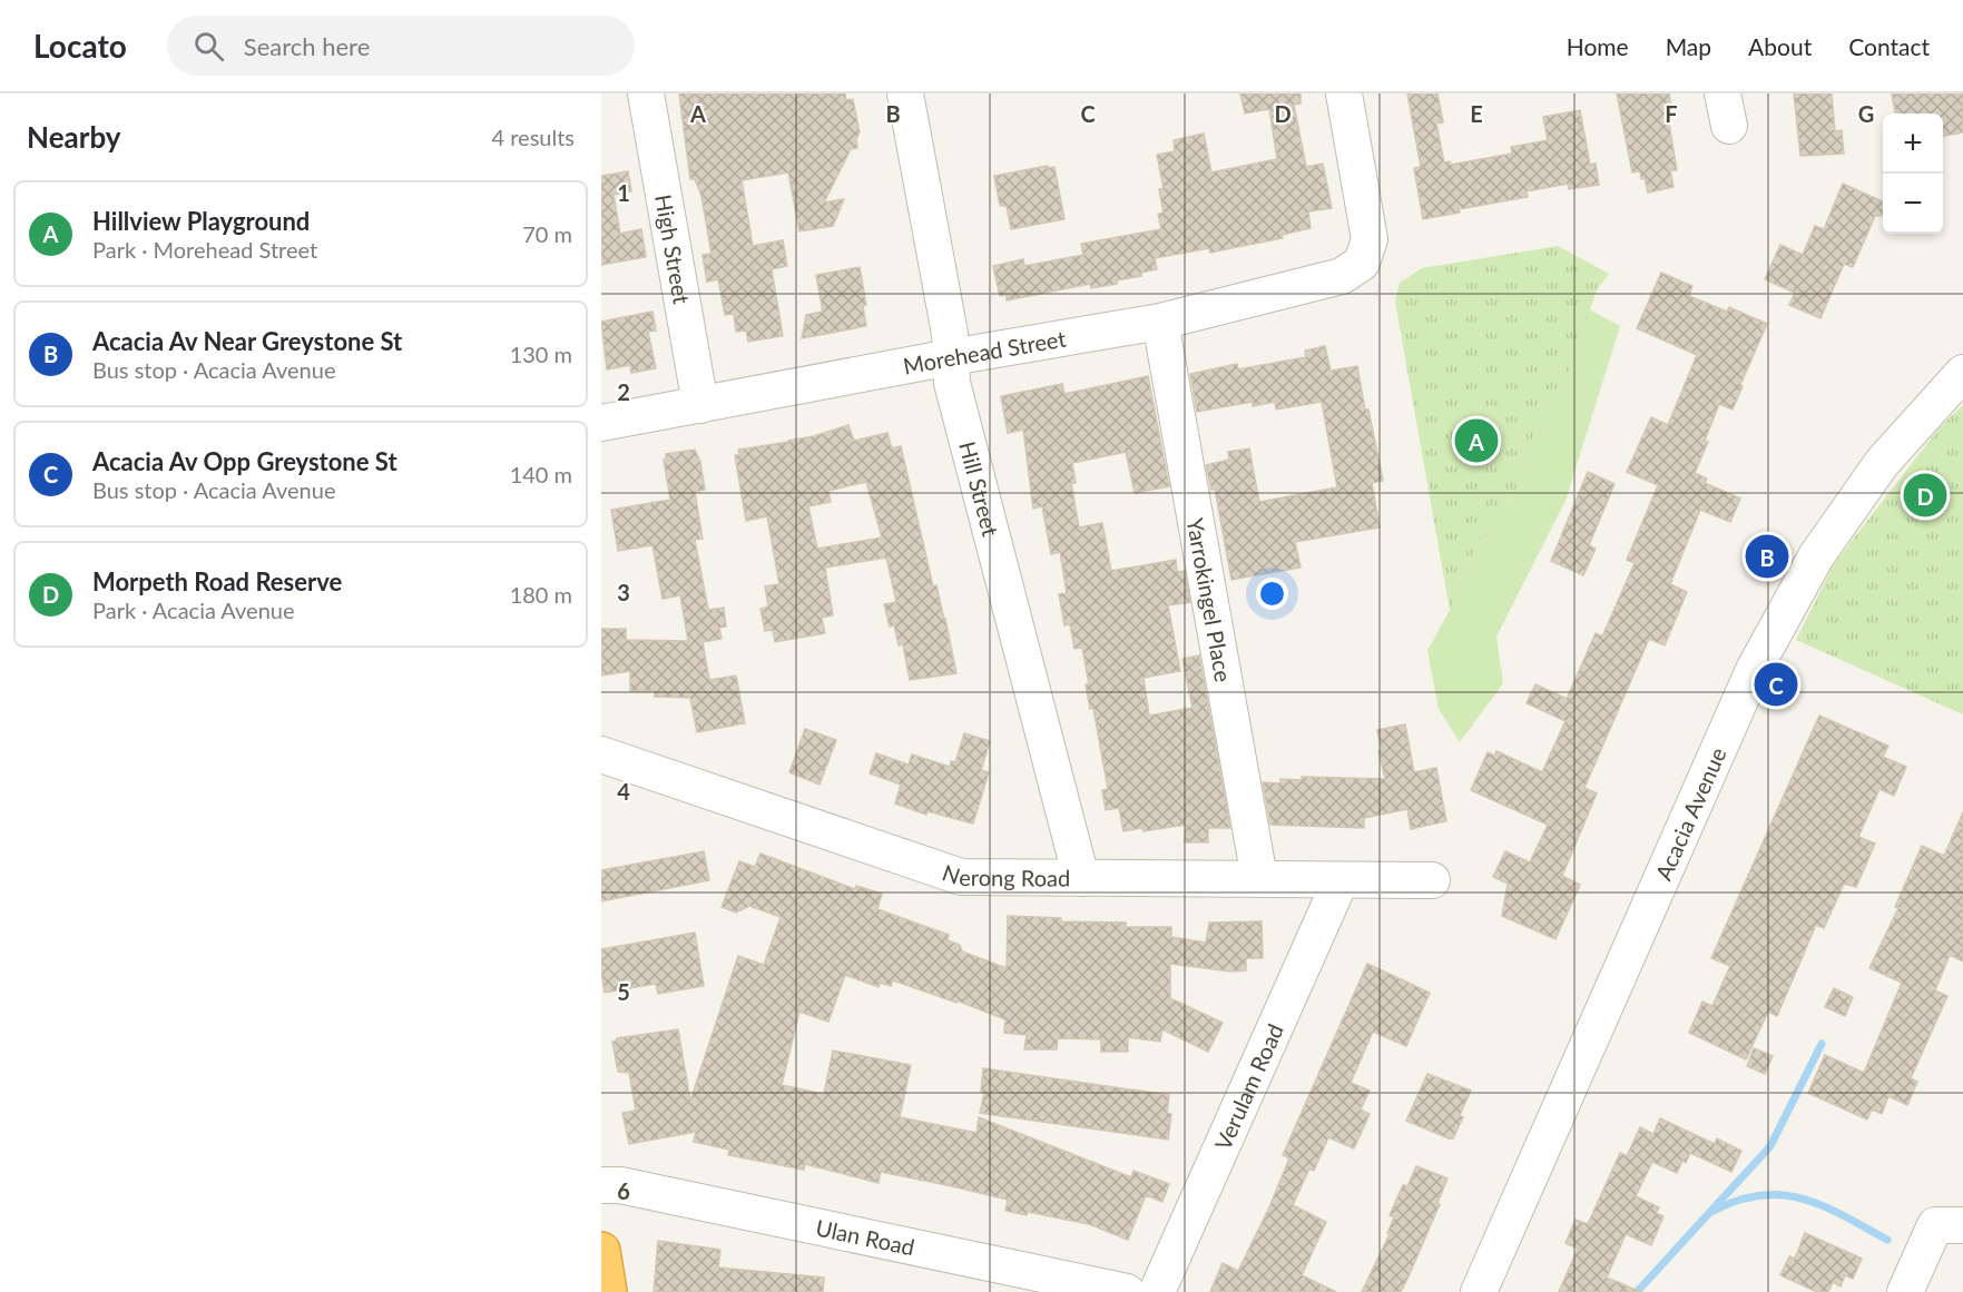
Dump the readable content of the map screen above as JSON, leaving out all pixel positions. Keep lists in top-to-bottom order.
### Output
{
  "streets": {
    "street": [
      "High Street",
      "Morehead Street",
      "Hill Street",
      "Yarrokingel Place",
      "Acacia Avenue",
      "Nerong Road",
      "Verulam Road",
      "Ulan Road"
    ]
  },
  "crossings": [
    ["High Street", "Morehead Street"],
    ["Morehead Street", "Hill Street"],
    ["Morehead Street", "Yarrokingel Place"],
    ["Hill Street", "Nerong Road"],
    ["Yarrokingel Place", "Nerong Road"],
    ["Nerong Road", "Verulam Road"]
  ],
  "page": {
    "header": "Locato",
    "search": "Search here",
    "nav": [
      "Home",
      "Map",
      "About",
      "Contact"
    ],
    "heading": ["Nearby", "4 results"],
    "map_buttons": ["+", "−"],
    "list": [
      {
        "mark": "A",
        "name": "Hillview Playground",
        "note": "Park · Morehead Street",
        "value": "70 m"
      },
      {
        "mark": "B",
        "name": "Acacia Av Near Greystone St",
        "note": "Bus stop · Acacia Avenue",
        "value": "130 m"
      },
      {
        "mark": "C",
        "name": "Acacia Av Opp Greystone St",
        "note": "Bus stop · Acacia Avenue",
        "value": "140 m"
      },
      {
        "mark": "D",
        "name": "Morpeth Road Reserve",
        "note": "Park · Acacia Avenue",
        "value": "180 m"
      }
    ],
    "pins": [
      "A",
      "D",
      "B",
      "C"
    ]
  },
  "grid": {
    "columns": [
      "A",
      "B",
      "C",
      "D",
      "E",
      "F",
      "G"
    ],
    "rows": [
      "1",
      "2",
      "3",
      "4",
      "5",
      "6"
    ]
  }
}
